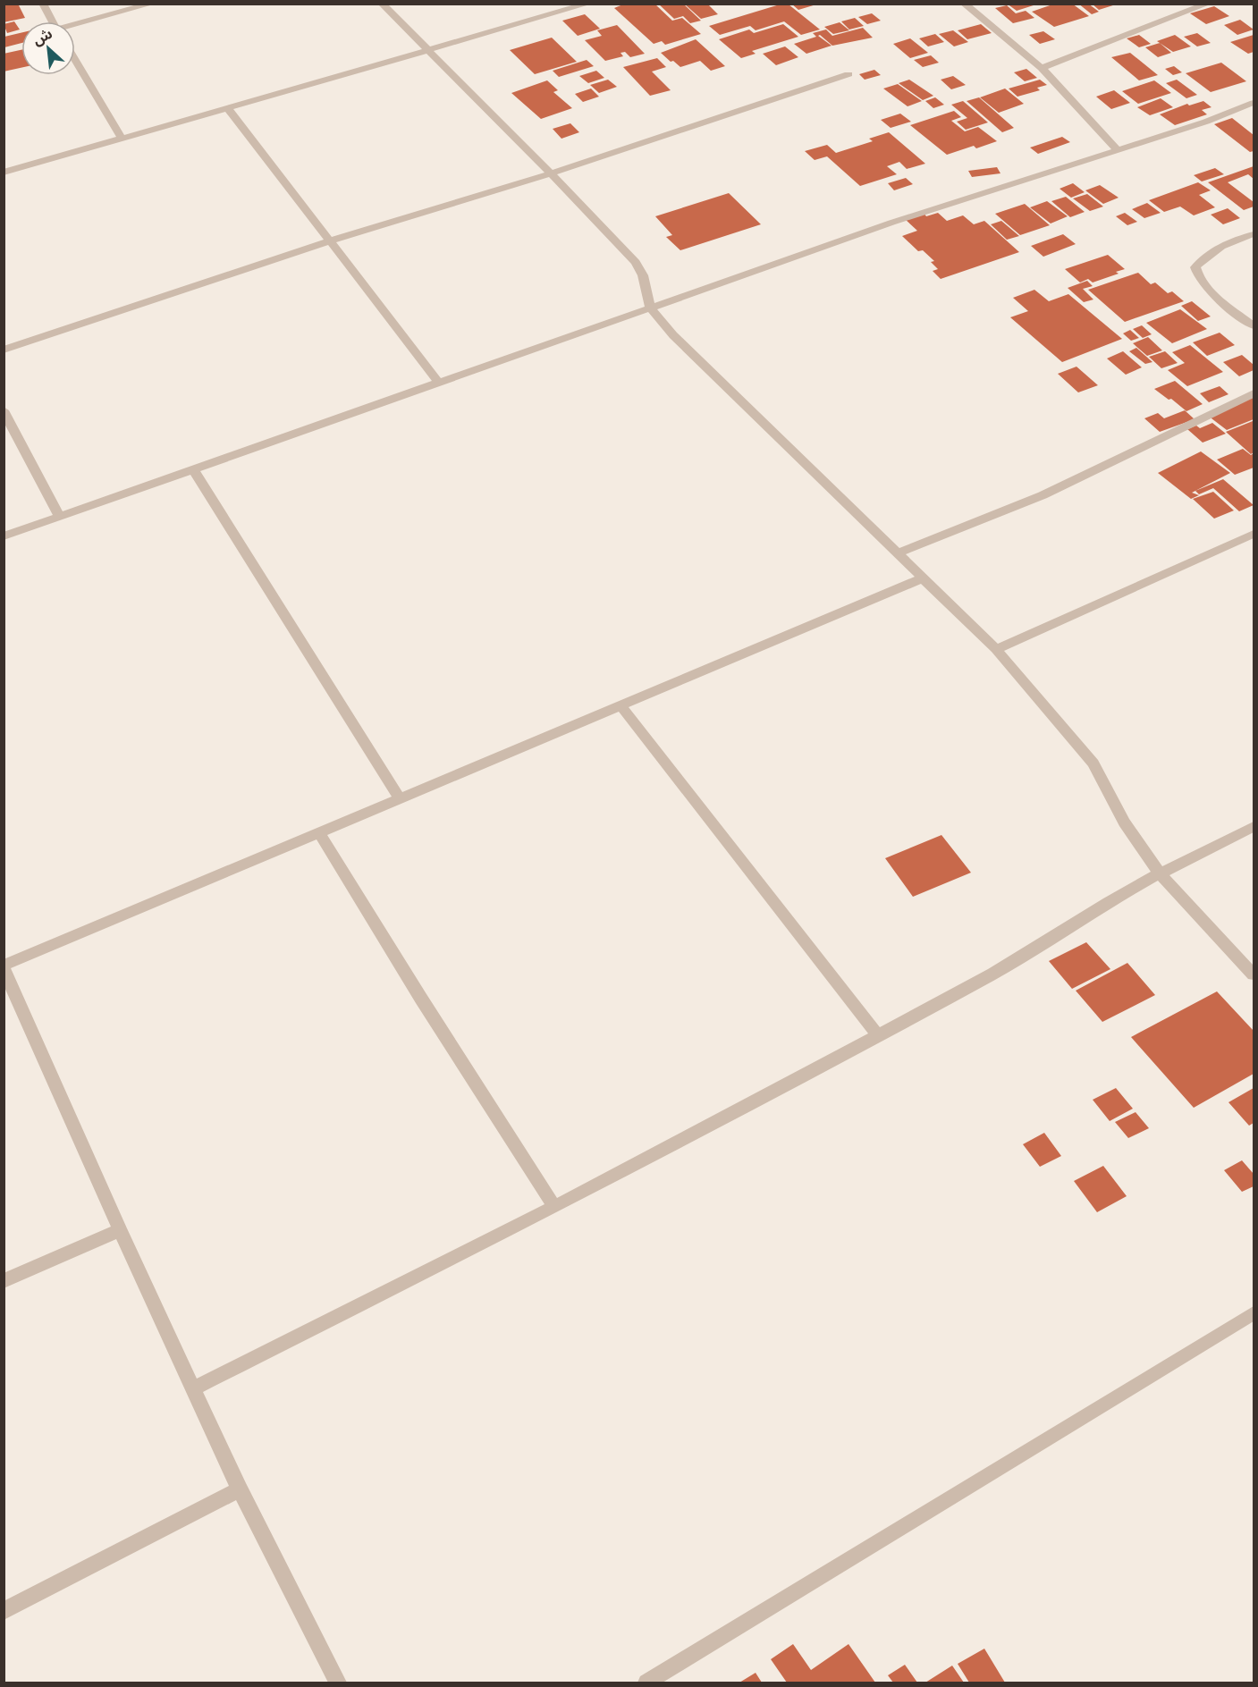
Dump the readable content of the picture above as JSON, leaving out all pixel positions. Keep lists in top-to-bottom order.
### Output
{
  "north": "top left"
}
